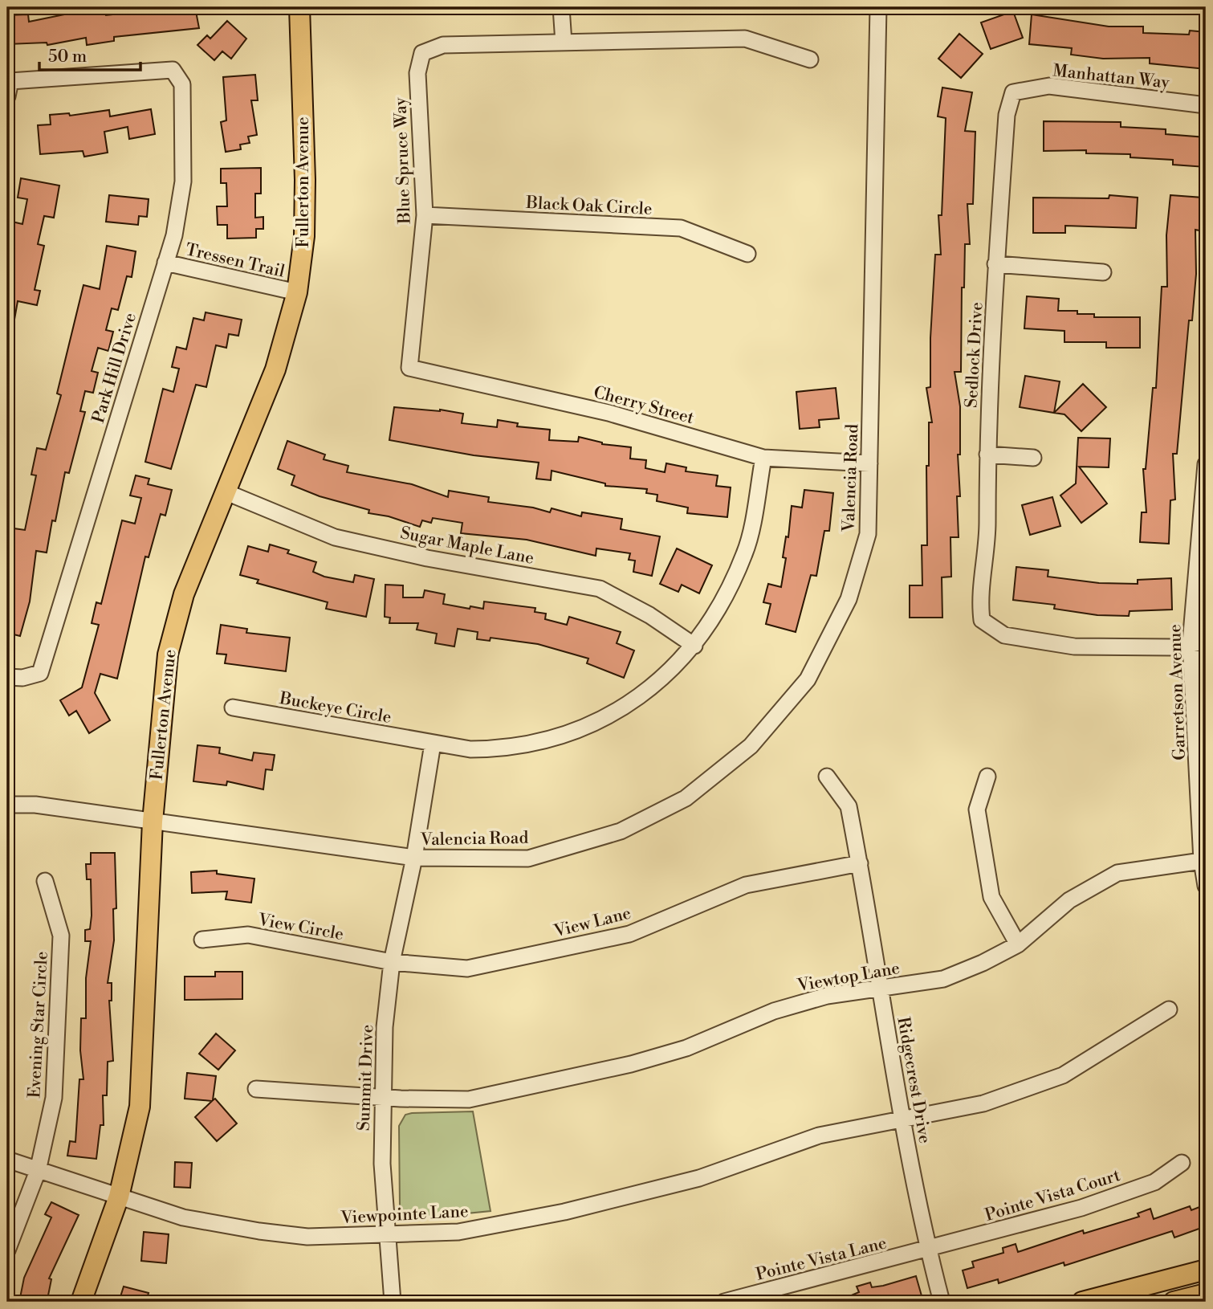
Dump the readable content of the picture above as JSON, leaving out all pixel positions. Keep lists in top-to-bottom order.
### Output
{
  "streets": {
    "main road": ["Fullerton Avenue"],
    "street": [
      "Manhattan Way",
      "Blue Spruce Way",
      "Black Oak Circle",
      "Tressen Trail",
      "Sedlock Drive",
      "Park Hill Drive",
      "Cherry Street",
      "Valencia Road",
      "Sugar Maple Lane",
      "Garretson Avenue",
      "Buckeye Circle",
      "View Lane",
      "View Circle",
      "Viewtop Lane",
      "Evening Star Circle",
      "Summit Drive",
      "Ridgecrest Drive",
      "Pointe Vista Court",
      "Viewpointe Lane",
      "Pointe Vista Lane"
    ]
  },
  "crossings": [
    ["Manhattan Way", "Sedlock Drive"],
    ["Blue Spruce Way", "Black Oak Circle"],
    ["Blue Spruce Way", "Cherry Street"],
    ["Fullerton Avenue", "Tressen Trail"],
    ["Fullerton Avenue", "Valencia Road"],
    ["Fullerton Avenue", "Sugar Maple Lane"],
    ["Fullerton Avenue", "Viewpointe Lane"],
    ["Tressen Trail", "Park Hill Drive"],
    ["Sedlock Drive", "Garretson Avenue"],
    ["Cherry Street", "Valencia Road"],
    ["Cherry Street", "Buckeye Circle"],
    ["Valencia Road", "Summit Drive"],
    ["Sugar Maple Lane", "Buckeye Circle"],
    ["Garretson Avenue", "Viewtop Lane"],
    ["Buckeye Circle", "Summit Drive"],
    ["View Lane", "View Circle"],
    ["View Lane", "Summit Drive"],
    ["View Lane", "Ridgecrest Drive"],
    ["View Circle", "Summit Drive"],
    ["Viewtop Lane", "Summit Drive"],
    ["Viewtop Lane", "Ridgecrest Drive"],
    ["Evening Star Circle", "Viewpointe Lane"],
    ["Summit Drive", "Viewpointe Lane"],
    ["Ridgecrest Drive", "Pointe Vista Court"],
    ["Ridgecrest Drive", "Viewpointe Lane"],
    ["Ridgecrest Drive", "Pointe Vista Lane"],
    ["Pointe Vista Court", "Pointe Vista Lane"]
  ],
  "scale_bar": "50 m"
}
